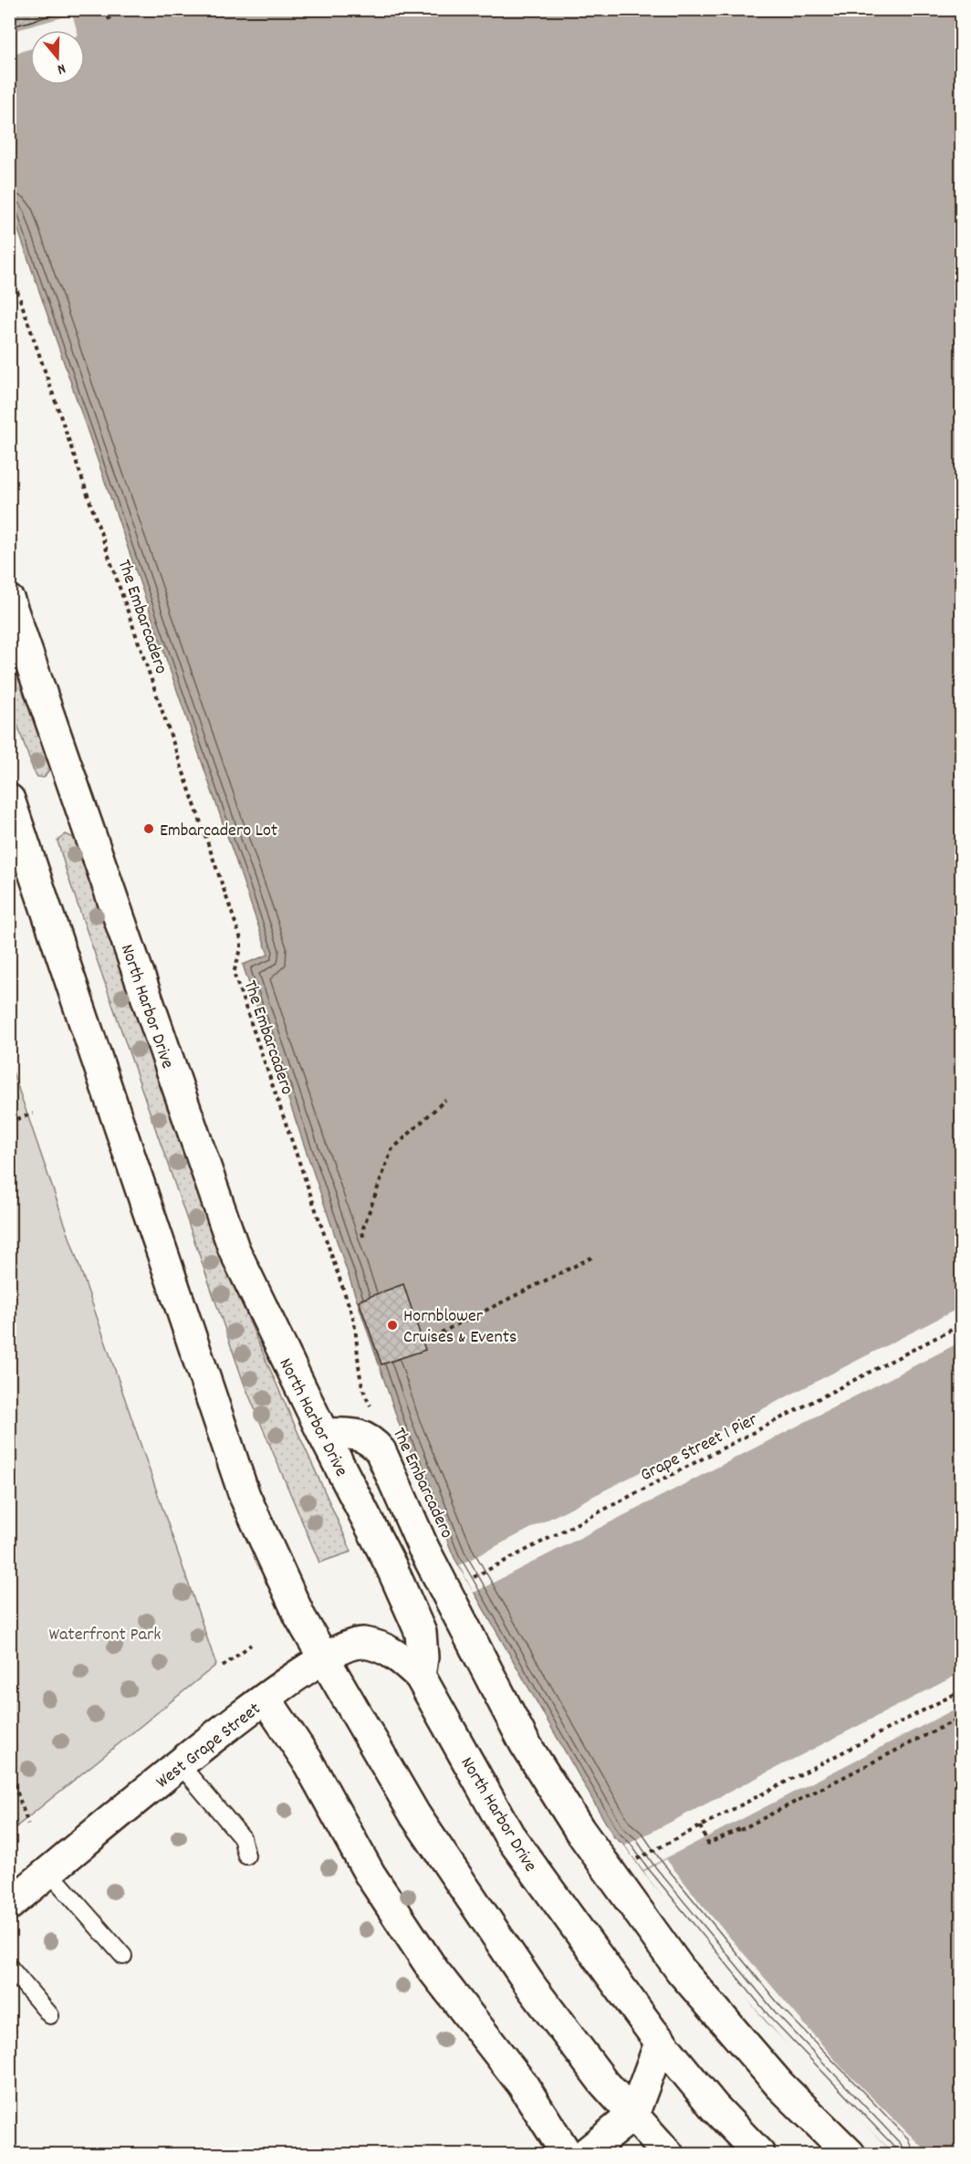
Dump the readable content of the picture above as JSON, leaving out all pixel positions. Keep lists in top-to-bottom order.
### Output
{
  "streets": {
    "main road": ["North Harbor Drive", "West Grape Street"],
    "path": ["The Embarcadero", "Grape Street 1 Pier"]
  },
  "crossings": [
    ["North Harbor Drive", "West Grape Street"]
  ],
  "parks": ["Waterfront Park"],
  "places": ["Embarcadero Lot", "Hornblower Cruises & Events"],
  "north": "bottom"
}
